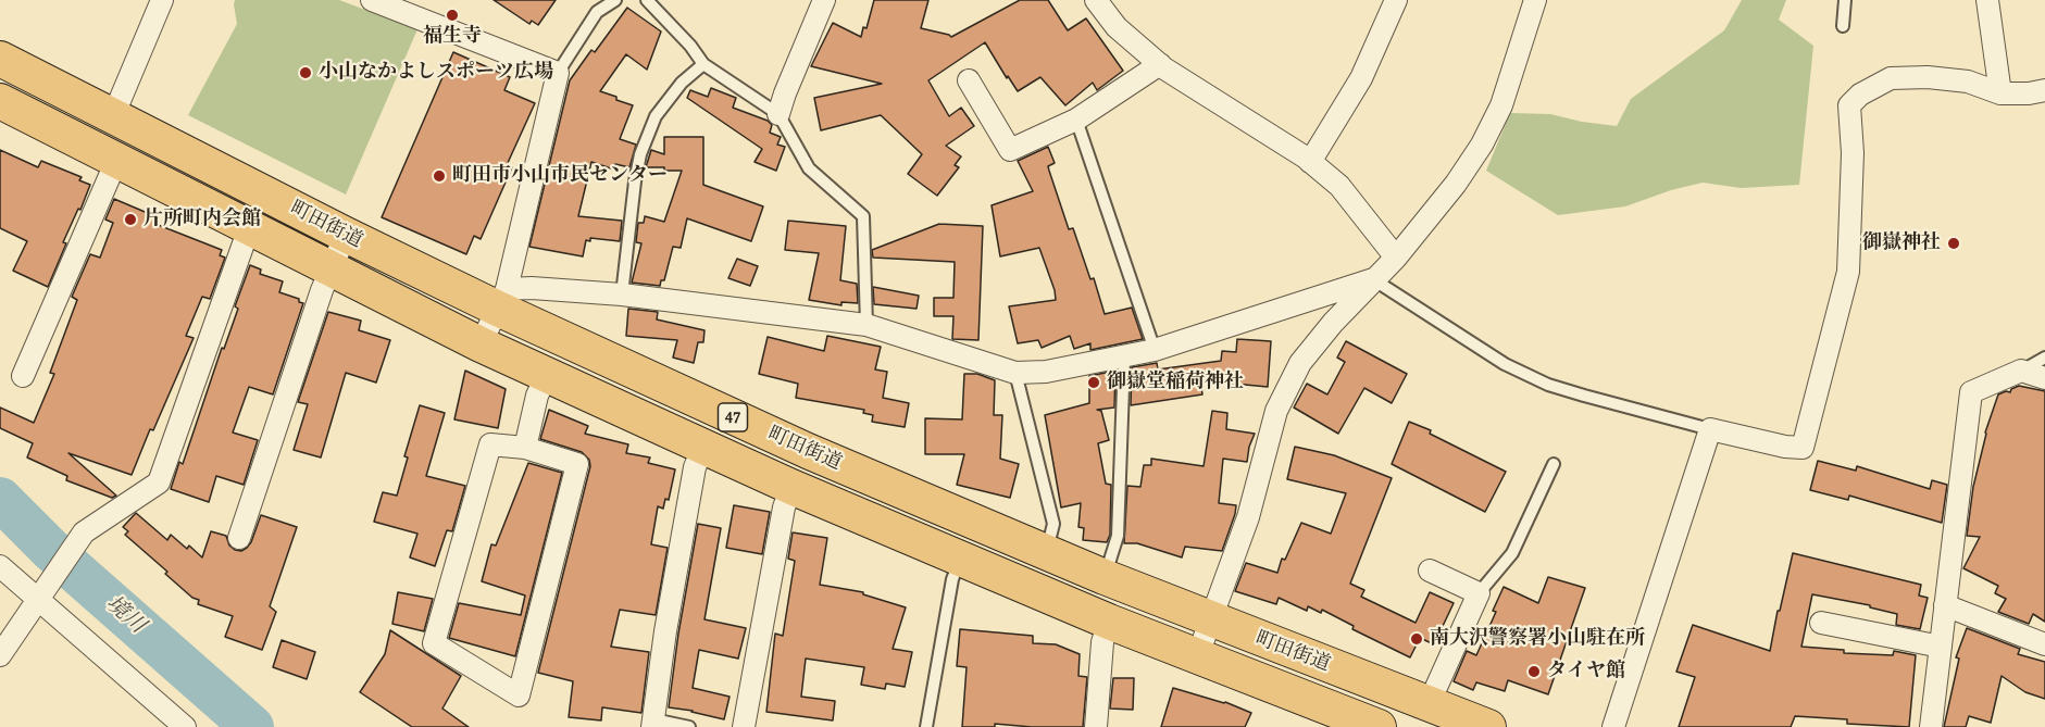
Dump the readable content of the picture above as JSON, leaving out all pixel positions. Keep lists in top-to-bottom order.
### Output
{
  "streets": {
    "main road": ["町田街道", "47"]
  },
  "water": ["境川"],
  "places": [
    "福生寺",
    "小山なかよしスポーツ広場",
    "町田市小山市民センター",
    "片所町内会館",
    "御嶽神社",
    "御嶽堂稲荷神社",
    "南大沢警察署小山駐在所",
    "タイヤ館"
  ]
}
